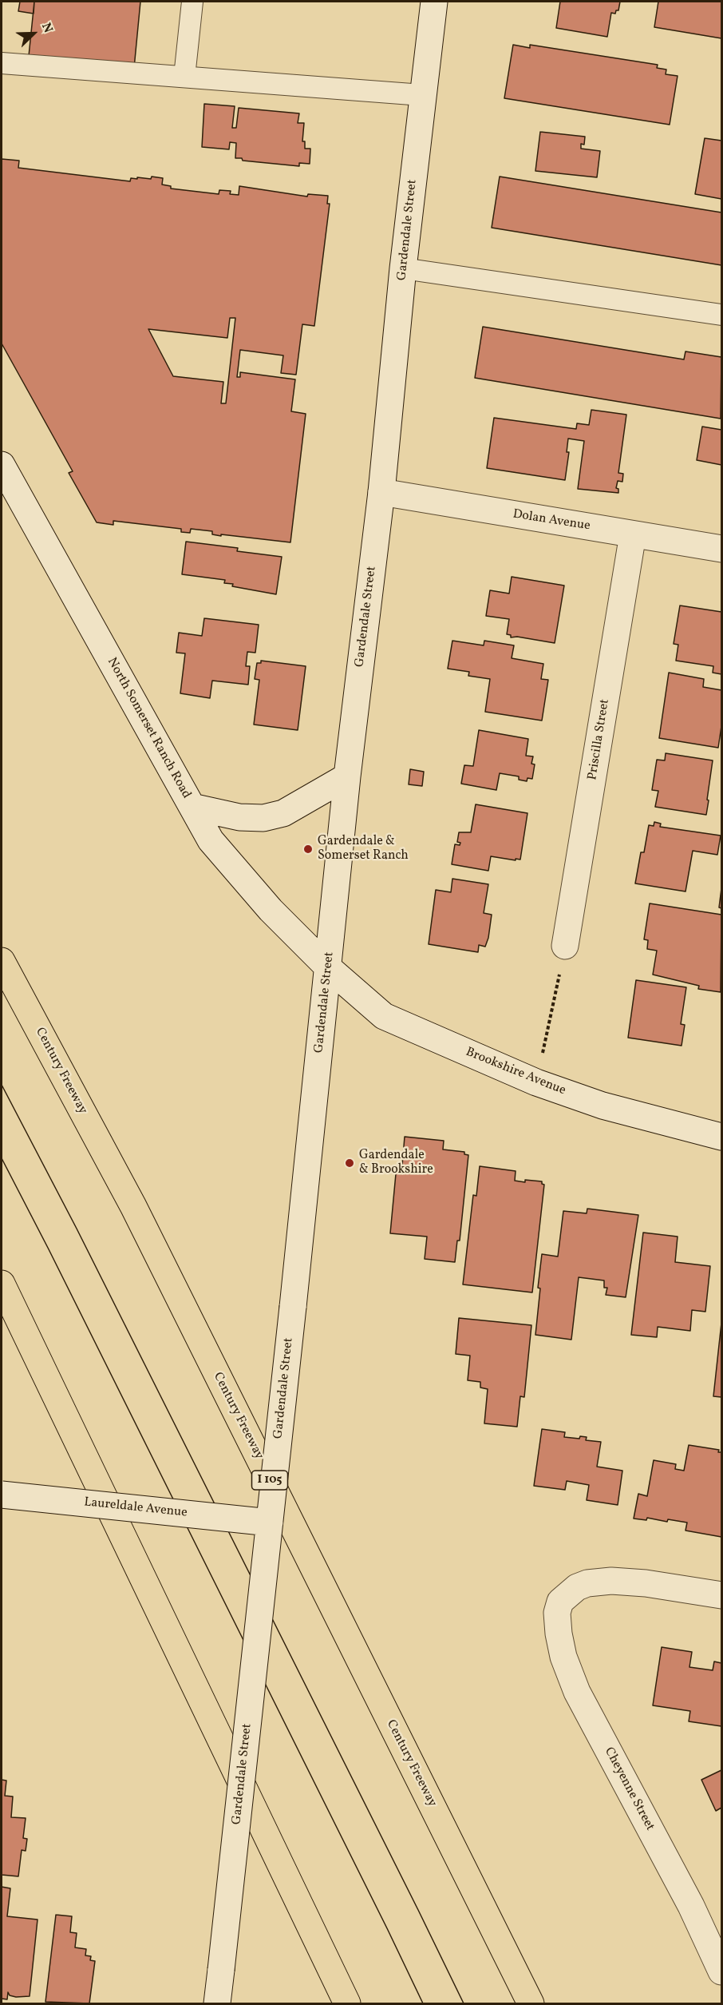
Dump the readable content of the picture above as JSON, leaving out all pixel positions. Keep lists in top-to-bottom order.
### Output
{
  "streets": {
    "highway": ["Century Freeway", "I 105"],
    "street": [
      "Gardendale Street",
      "Dolan Avenue",
      "North Somerset Ranch Road",
      "Priscilla Street",
      "Brookshire Avenue",
      "Laureldale Avenue",
      "Cheyenne Street"
    ]
  },
  "crossings": [
    ["Gardendale Street", "Dolan Avenue"],
    ["Gardendale Street", "North Somerset Ranch Road"],
    ["Gardendale Street", "Brookshire Avenue"],
    ["Gardendale Street", "Laureldale Avenue"],
    ["Dolan Avenue", "Priscilla Street"],
    ["North Somerset Ranch Road", "Brookshire Avenue"]
  ],
  "places": ["Gardendale & Somerset Ranch", "Gardendale & Brookshire"],
  "north": "top right"
}
